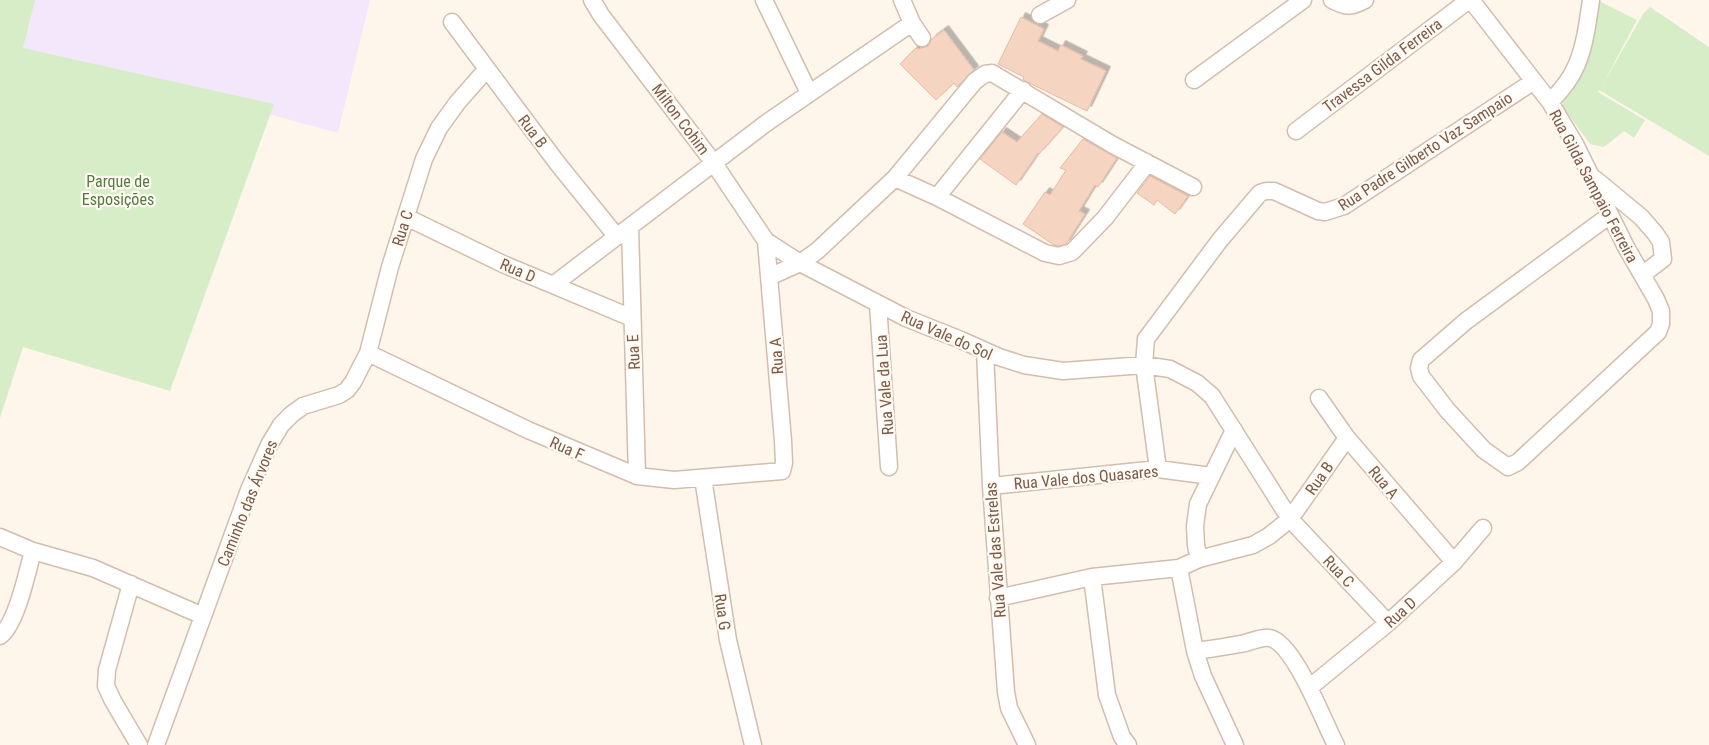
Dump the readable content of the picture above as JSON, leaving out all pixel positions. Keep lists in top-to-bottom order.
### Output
{
  "streets": {
    "street": [
      "Travessa Gilda Ferreira",
      "Milton Cohim",
      "Rua B",
      "Rua Padre Gilberto Vaz Sampaio",
      "Rua Gilda Sampaio Ferreira",
      "Rua C",
      "Rua D",
      "Rua Vale do Sol",
      "Rua E",
      "Rua A",
      "Rua Vale da Lua",
      "Rua F",
      "Rua Vale dos Quasares",
      "Caminho das Árvores",
      "Rua Vale das Estrelas",
      "Rua G"
    ]
  },
  "crossings": [
    ["Travessa Gilda Ferreira", "Rua Gilda Sampaio Ferreira"],
    ["Milton Cohim", "Rua Vale do Sol"],
    ["Milton Cohim", "Rua A"],
    ["Rua B", "Rua C"],
    ["Rua B", "Rua A"],
    ["Rua B", "Rua Vale das Estrelas"],
    ["Rua Padre Gilberto Vaz Sampaio", "Rua Gilda Sampaio Ferreira"],
    ["Rua Padre Gilberto Vaz Sampaio", "Rua Vale do Sol"],
    ["Rua Padre Gilberto Vaz Sampaio", "Rua Vale dos Quasares"],
    ["Rua C", "Rua D"],
    ["Rua C", "Rua Vale do Sol"],
    ["Rua C", "Rua F"],
    ["Rua C", "Caminho das Árvores"],
    ["Rua D", "Rua E"],
    ["Rua D", "Rua A"],
    ["Rua Vale do Sol", "Rua A"],
    ["Rua Vale do Sol", "Rua Vale da Lua"],
    ["Rua Vale do Sol", "Rua Vale das Estrelas"],
    ["Rua E", "Rua F"],
    ["Rua A", "Rua F"],
    ["Rua F", "Rua G"],
    ["Rua Vale dos Quasares", "Rua Vale das Estrelas"]
  ],
  "parks": ["Parque de Esposições"]
}
